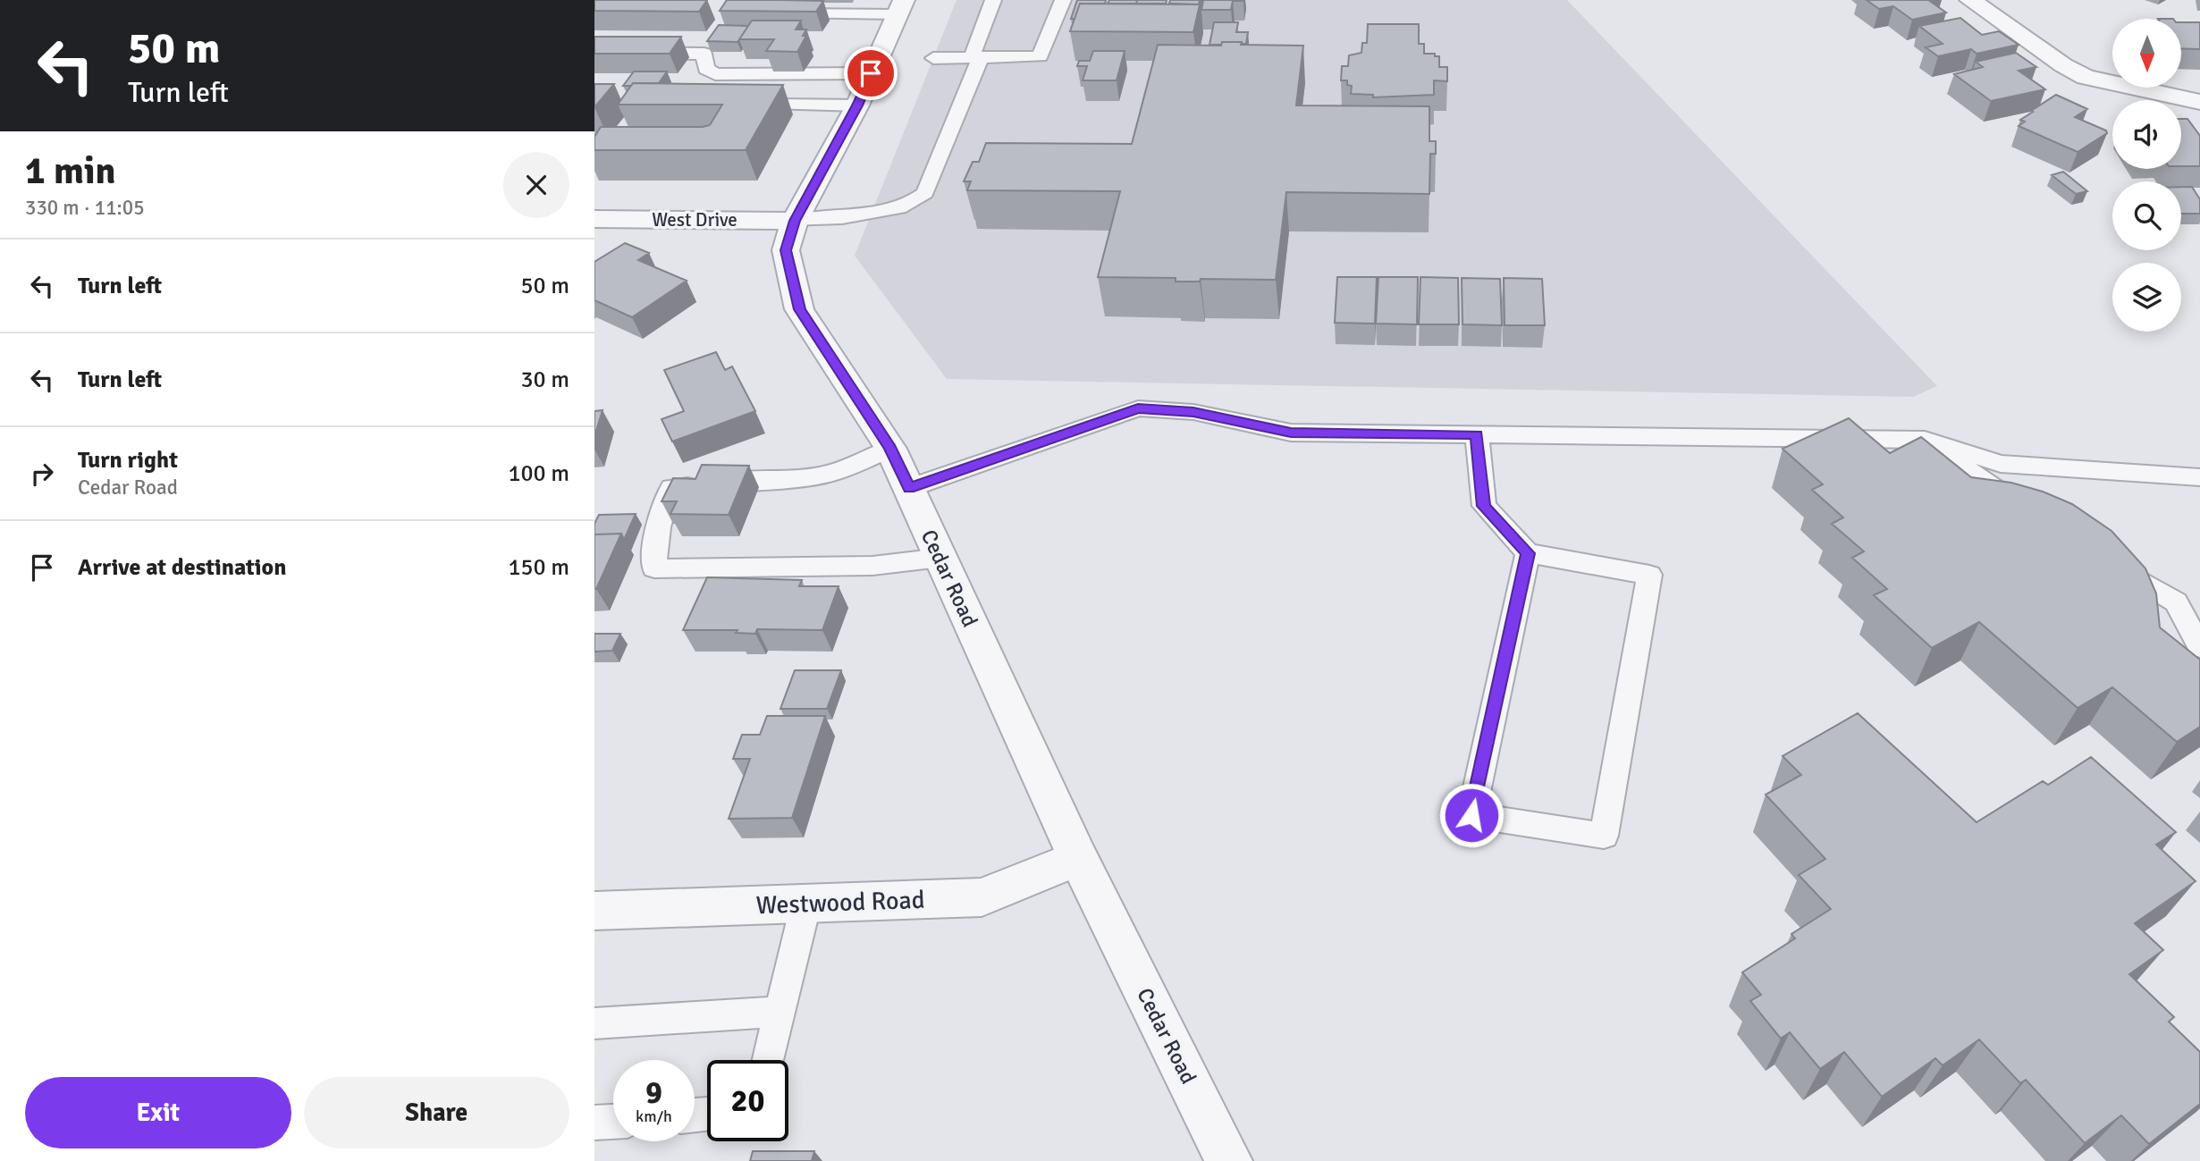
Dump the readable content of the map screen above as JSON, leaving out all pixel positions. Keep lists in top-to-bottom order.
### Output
{
  "streets": {
    "street": ["West Drive", "Cedar Road", "Westwood Road"]
  },
  "crossings": [
    ["West Drive", "Cedar Road"],
    ["Cedar Road", "Westwood Road"]
  ],
  "north": "bottom",
  "page": {
    "turn": ["50 m", "Turn left"],
    "heading": ["1 min", "330 m · 11:05"],
    "list": [
      {
        "name": "Turn left",
        "value": "50 m"
      },
      {
        "name": "Turn left",
        "value": "30 m"
      },
      {
        "name": "Turn right",
        "note": "Cedar Road",
        "value": "100 m"
      },
      {
        "name": "Arrive at destination",
        "value": "150 m"
      }
    ],
    "speed": "9 km/h",
    "limit": "20",
    "buttons": ["Exit", "Share"]
  }
}
